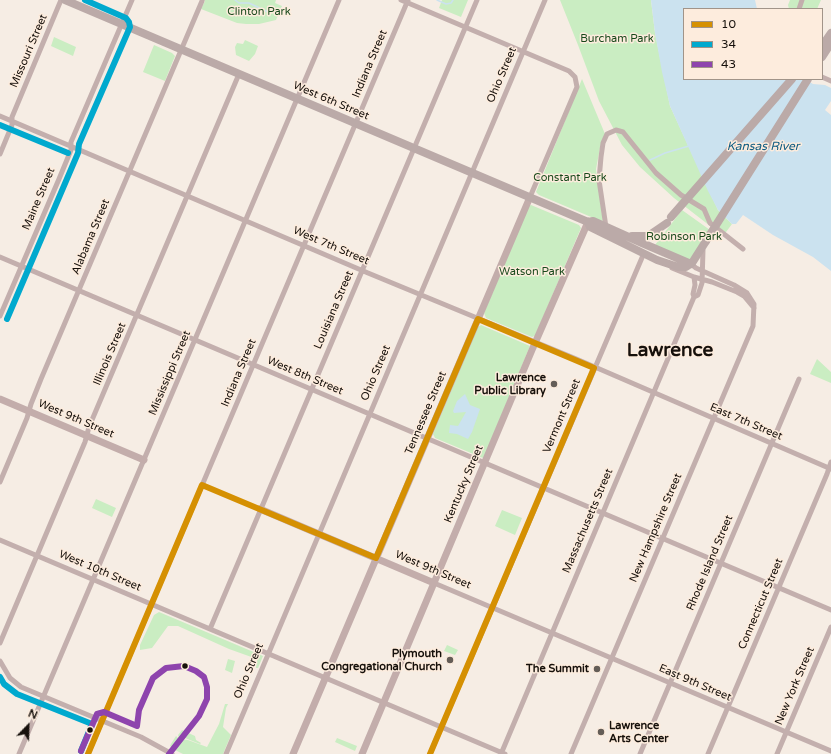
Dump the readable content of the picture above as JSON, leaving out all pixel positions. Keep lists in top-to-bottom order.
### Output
{
  "streets": {
    "highway": ["West 6th Street", "Vermont Street", "Massachusetts Street"],
    "main road": ["Tennessee Street", "West 9th Street", "Kentucky Street"],
    "street": [
      "Missouri Street",
      "Indiana Street",
      "Ohio Street",
      "Maine Street",
      "Alabama Street",
      "West 7th Street",
      "Louisiana Street",
      "Illinois Street",
      "Mississippi Street",
      "West 8th Street",
      "East 7th Street",
      "New Hampshire Street",
      "Rhode Island Street",
      "West 10th Street",
      "Connecticut Street",
      "East 9th Street",
      "New York Street"
    ]
  },
  "crossings": [
    ["Missouri Street", "West 7th Street"],
    ["Indiana Street", "West 6th Street"],
    ["Indiana Street", "West 7th Street"],
    ["Indiana Street", "West 8th Street"],
    ["Indiana Street", "West 10th Street"],
    ["Ohio Street", "West 6th Street"],
    ["Ohio Street", "West 7th Street"],
    ["Ohio Street", "West 8th Street"],
    ["Ohio Street", "Tennessee Street"],
    ["Ohio Street", "West 9th Street"],
    ["Ohio Street", "West 10th Street"],
    ["West 6th Street", "Maine Street"],
    ["West 6th Street", "Alabama Street"],
    ["West 6th Street", "Louisiana Street"],
    ["West 6th Street", "Illinois Street"],
    ["West 6th Street", "Mississippi Street"],
    ["West 6th Street", "Tennessee Street"],
    ["West 6th Street", "Vermont Street"],
    ["West 6th Street", "Kentucky Street"],
    ["West 6th Street", "Massachusetts Street"],
    ["West 6th Street", "New Hampshire Street"],
    ["Maine Street", "West 7th Street"],
    ["Maine Street", "West 8th Street"],
    ["Alabama Street", "West 7th Street"],
    ["Alabama Street", "West 8th Street"],
    ["Alabama Street", "West 9th Street"],
    ["West 7th Street", "Louisiana Street"],
    ["West 7th Street", "Illinois Street"],
    ["West 7th Street", "Mississippi Street"],
    ["West 7th Street", "Tennessee Street"],
    ["West 7th Street", "Vermont Street"],
    ["West 7th Street", "East 7th Street"],
    ["West 7th Street", "Kentucky Street"],
    ["West 7th Street", "Massachusetts Street"],
    ["Louisiana Street", "West 8th Street"],
    ["Louisiana Street", "West 9th Street"],
    ["Louisiana Street", "West 10th Street"],
    ["Illinois Street", "West 8th Street"],
    ["Illinois Street", "West 9th Street"],
    ["Illinois Street", "West 10th Street"],
    ["Mississippi Street", "West 8th Street"],
    ["Mississippi Street", "West 9th Street"],
    ["Mississippi Street", "West 10th Street"],
    ["West 8th Street", "Tennessee Street"],
    ["West 8th Street", "Vermont Street"],
    ["West 8th Street", "Kentucky Street"],
    ["West 8th Street", "Massachusetts Street"],
    ["West 8th Street", "New Hampshire Street"],
    ["West 8th Street", "Rhode Island Street"],
    ["West 8th Street", "Connecticut Street"],
    ["Tennessee Street", "West 9th Street"],
    ["Tennessee Street", "West 10th Street"],
    ["Vermont Street", "West 9th Street"],
    ["Vermont Street", "West 10th Street"],
    ["West 9th Street", "Kentucky Street"],
    ["West 9th Street", "Massachusetts Street"],
    ["West 9th Street", "East 9th Street"],
    ["East 7th Street", "Massachusetts Street"],
    ["East 7th Street", "New Hampshire Street"],
    ["East 7th Street", "Rhode Island Street"],
    ["East 7th Street", "Connecticut Street"],
    ["Kentucky Street", "West 10th Street"],
    ["Massachusetts Street", "West 10th Street"],
    ["Massachusetts Street", "East 9th Street"],
    ["New Hampshire Street", "East 9th Street"],
    ["Rhode Island Street", "East 9th Street"],
    ["Connecticut Street", "East 9th Street"],
    ["East 9th Street", "New York Street"]
  ],
  "districts": ["Lawrence"],
  "water": ["Kansas River"],
  "parks": [
    "Clinton Park",
    "Burcham Park",
    "Constant Park",
    "Robinson Park",
    "Watson Park"
  ],
  "places": [
    "Lawrence Public Library",
    "Plymouth Congregational Church",
    "The Summit",
    "Lawrence Arts Center"
  ],
  "lines": ["transit line 34", "transit line 10", "transit line 43"],
  "legend": ["10", "34", "43"],
  "north": "top right"
}
